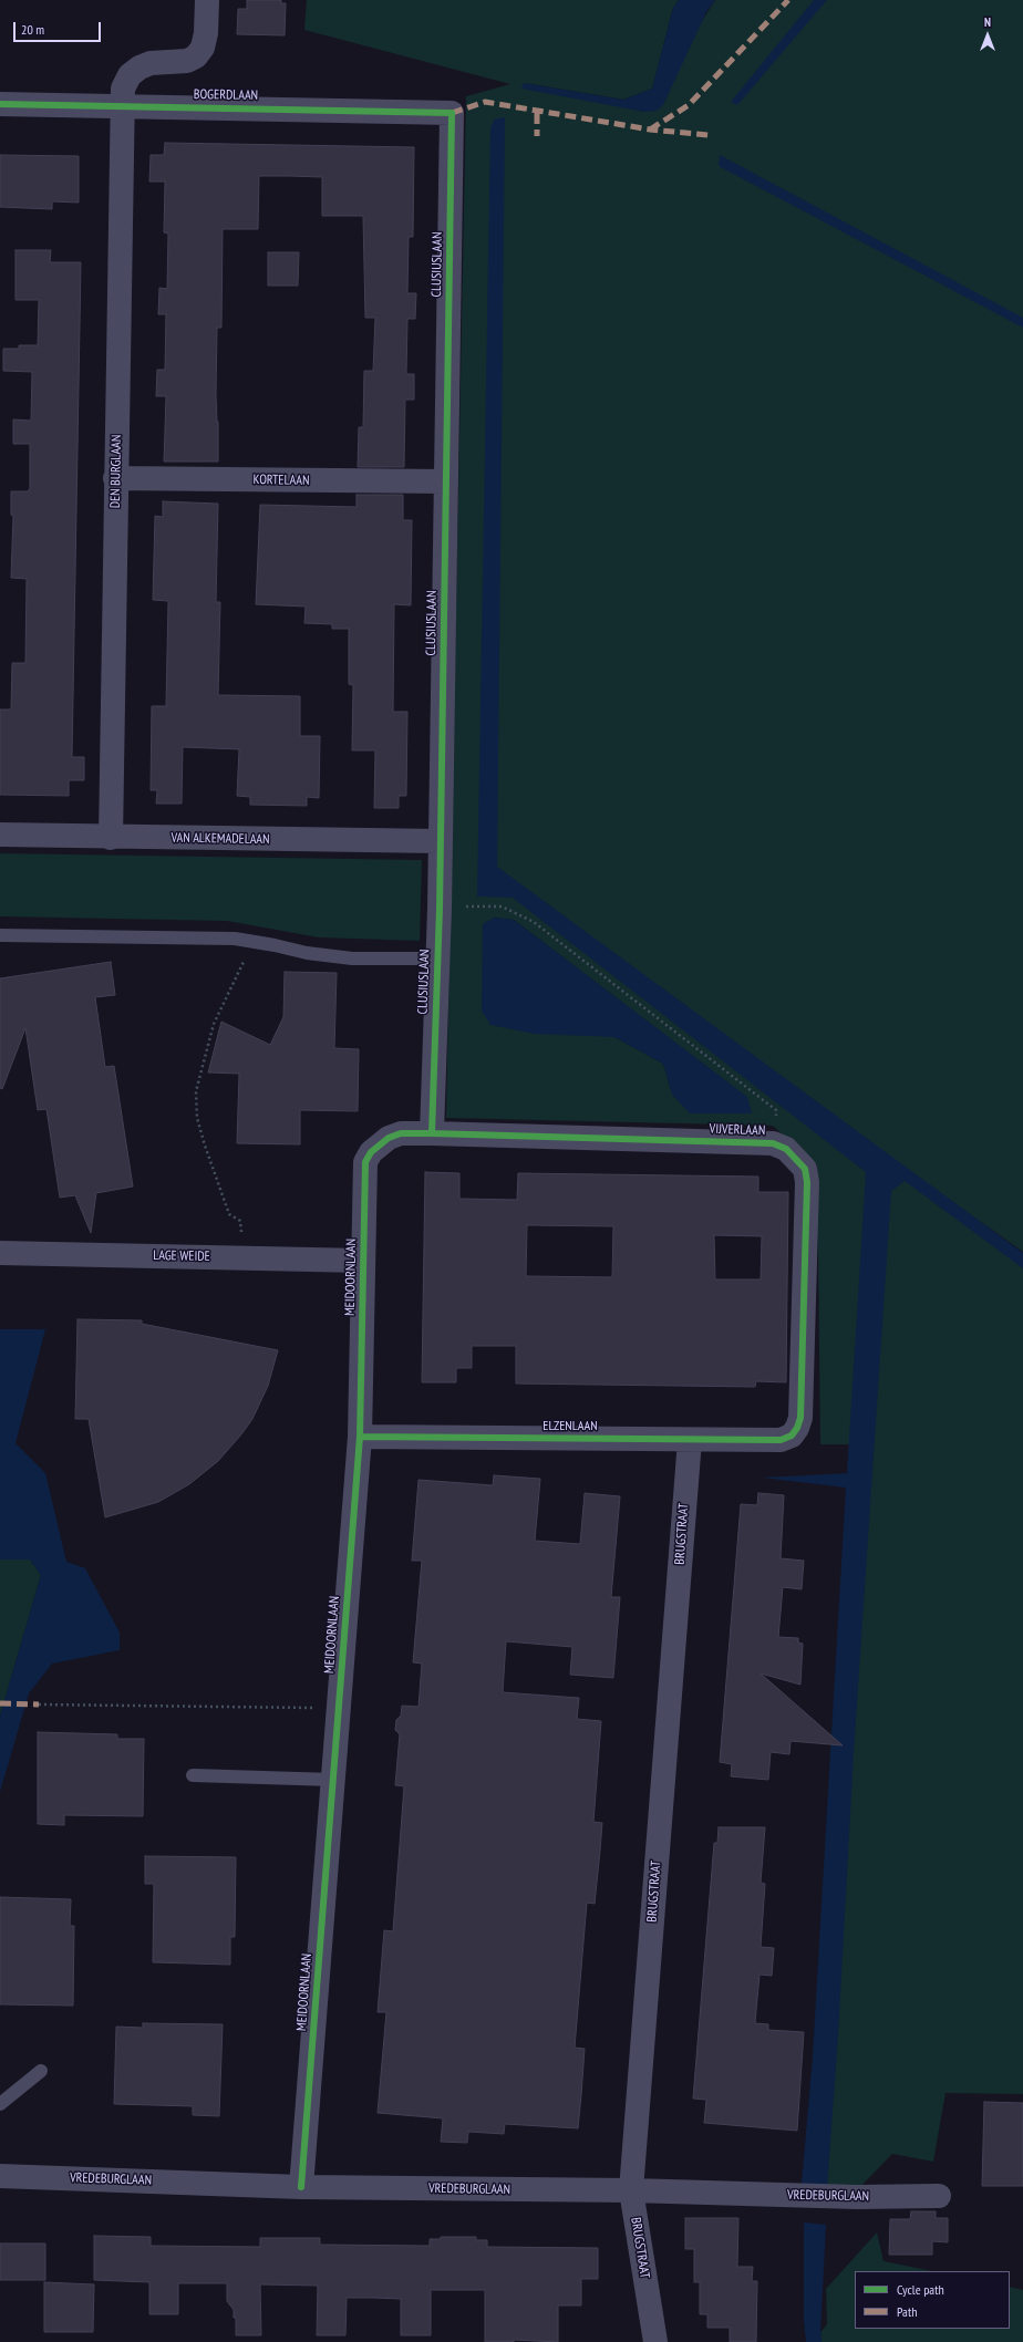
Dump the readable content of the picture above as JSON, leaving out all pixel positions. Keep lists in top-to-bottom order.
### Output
{
  "streets": {
    "street": [
      "BOGERDLAAN",
      "CLUSIUSLAAN",
      "DEN BURGLAAN",
      "KORTELAAN",
      "VAN ALKEMADELAAN",
      "VIJVERLAAN",
      "LAGE WEIDE",
      "MEIDOORNLAAN",
      "ELZENLAAN",
      "BRUGSTRAAT",
      "VREDEBURGLAAN"
    ]
  },
  "crossings": [
    ["BOGERDLAAN", "CLUSIUSLAAN"],
    ["BOGERDLAAN", "DEN BURGLAAN"],
    ["CLUSIUSLAAN", "KORTELAAN"],
    ["CLUSIUSLAAN", "VAN ALKEMADELAAN"],
    ["CLUSIUSLAAN", "VIJVERLAAN"],
    ["CLUSIUSLAAN", "MEIDOORNLAAN"],
    ["DEN BURGLAAN", "KORTELAAN"],
    ["DEN BURGLAAN", "VAN ALKEMADELAAN"],
    ["VIJVERLAAN", "MEIDOORNLAAN"],
    ["VIJVERLAAN", "ELZENLAAN"],
    ["LAGE WEIDE", "MEIDOORNLAAN"],
    ["MEIDOORNLAAN", "ELZENLAAN"],
    ["MEIDOORNLAAN", "VREDEBURGLAAN"],
    ["ELZENLAAN", "BRUGSTRAAT"],
    ["BRUGSTRAAT", "VREDEBURGLAAN"]
  ],
  "legend": ["Cycle path", "Path"],
  "scale_bar": "20 m",
  "north": "top"
}
